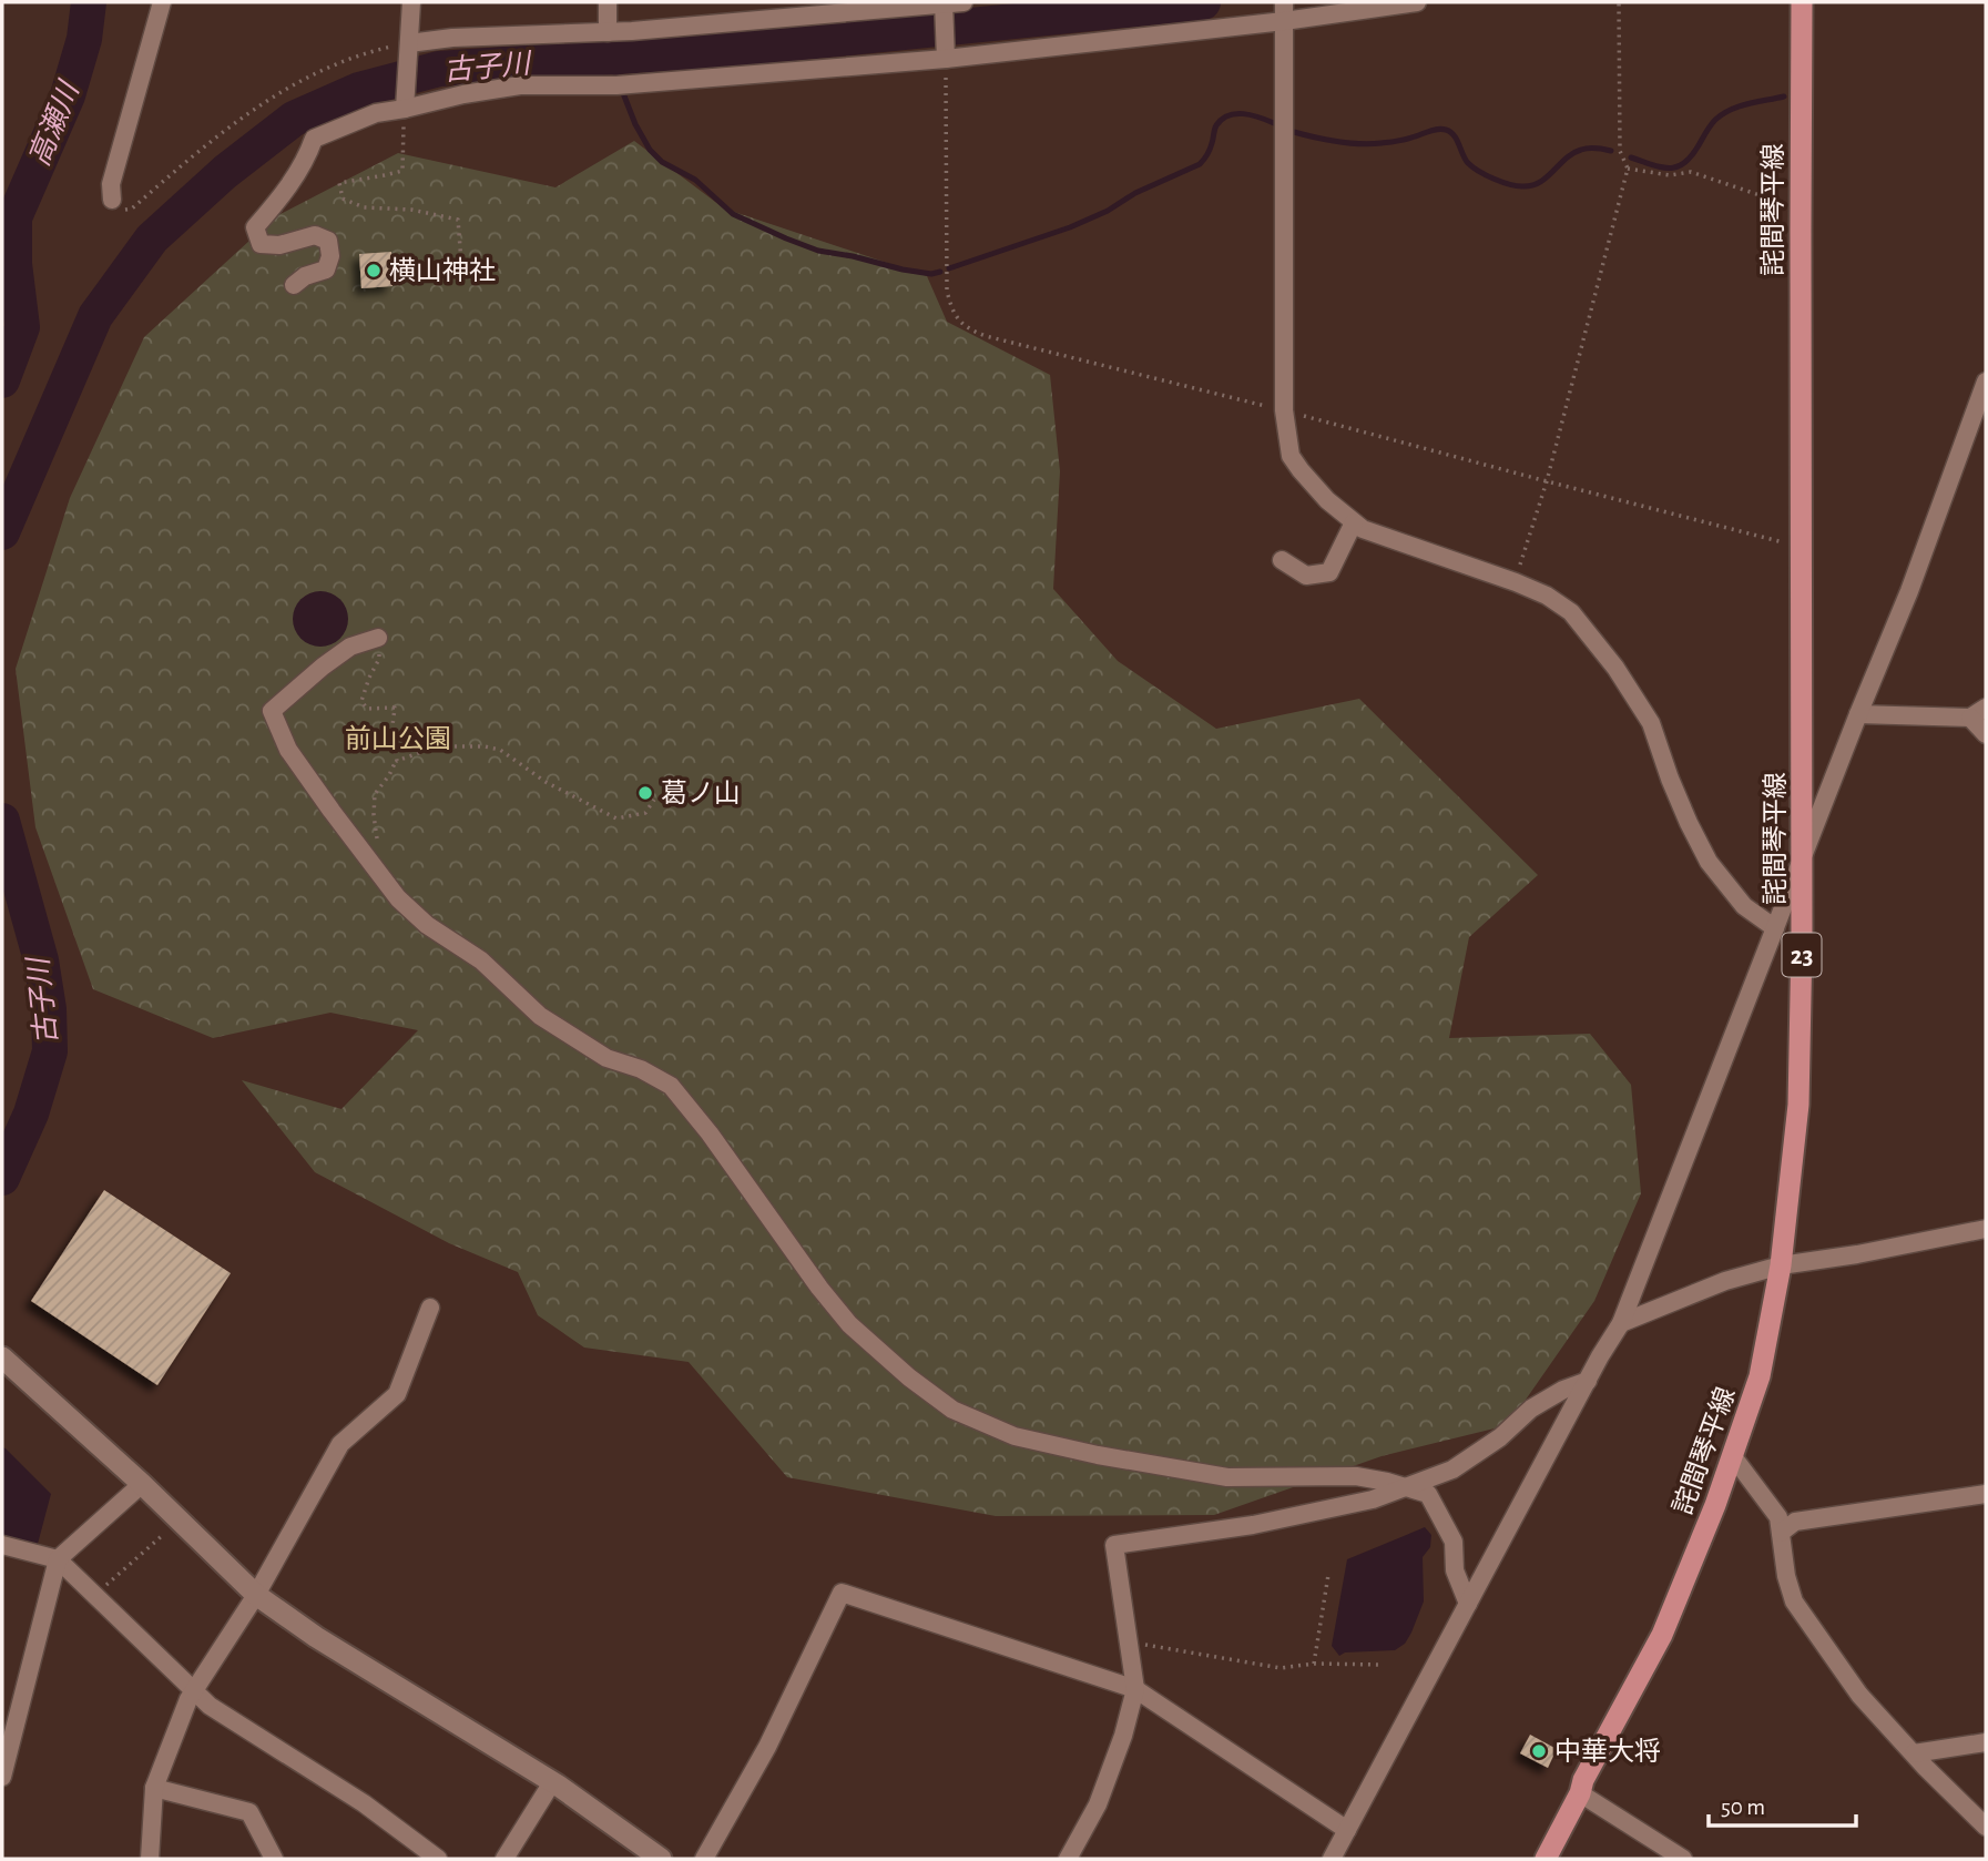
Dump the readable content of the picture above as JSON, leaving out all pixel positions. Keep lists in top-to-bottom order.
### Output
{
  "streets": {
    "main road": ["詫間琴平線", "23"]
  },
  "water": ["古子川", "高瀬川"],
  "parks": ["前山公園"],
  "places": ["横山神社", "葛ノ山", "中華大将"],
  "scale_bar": "50 m"
}
